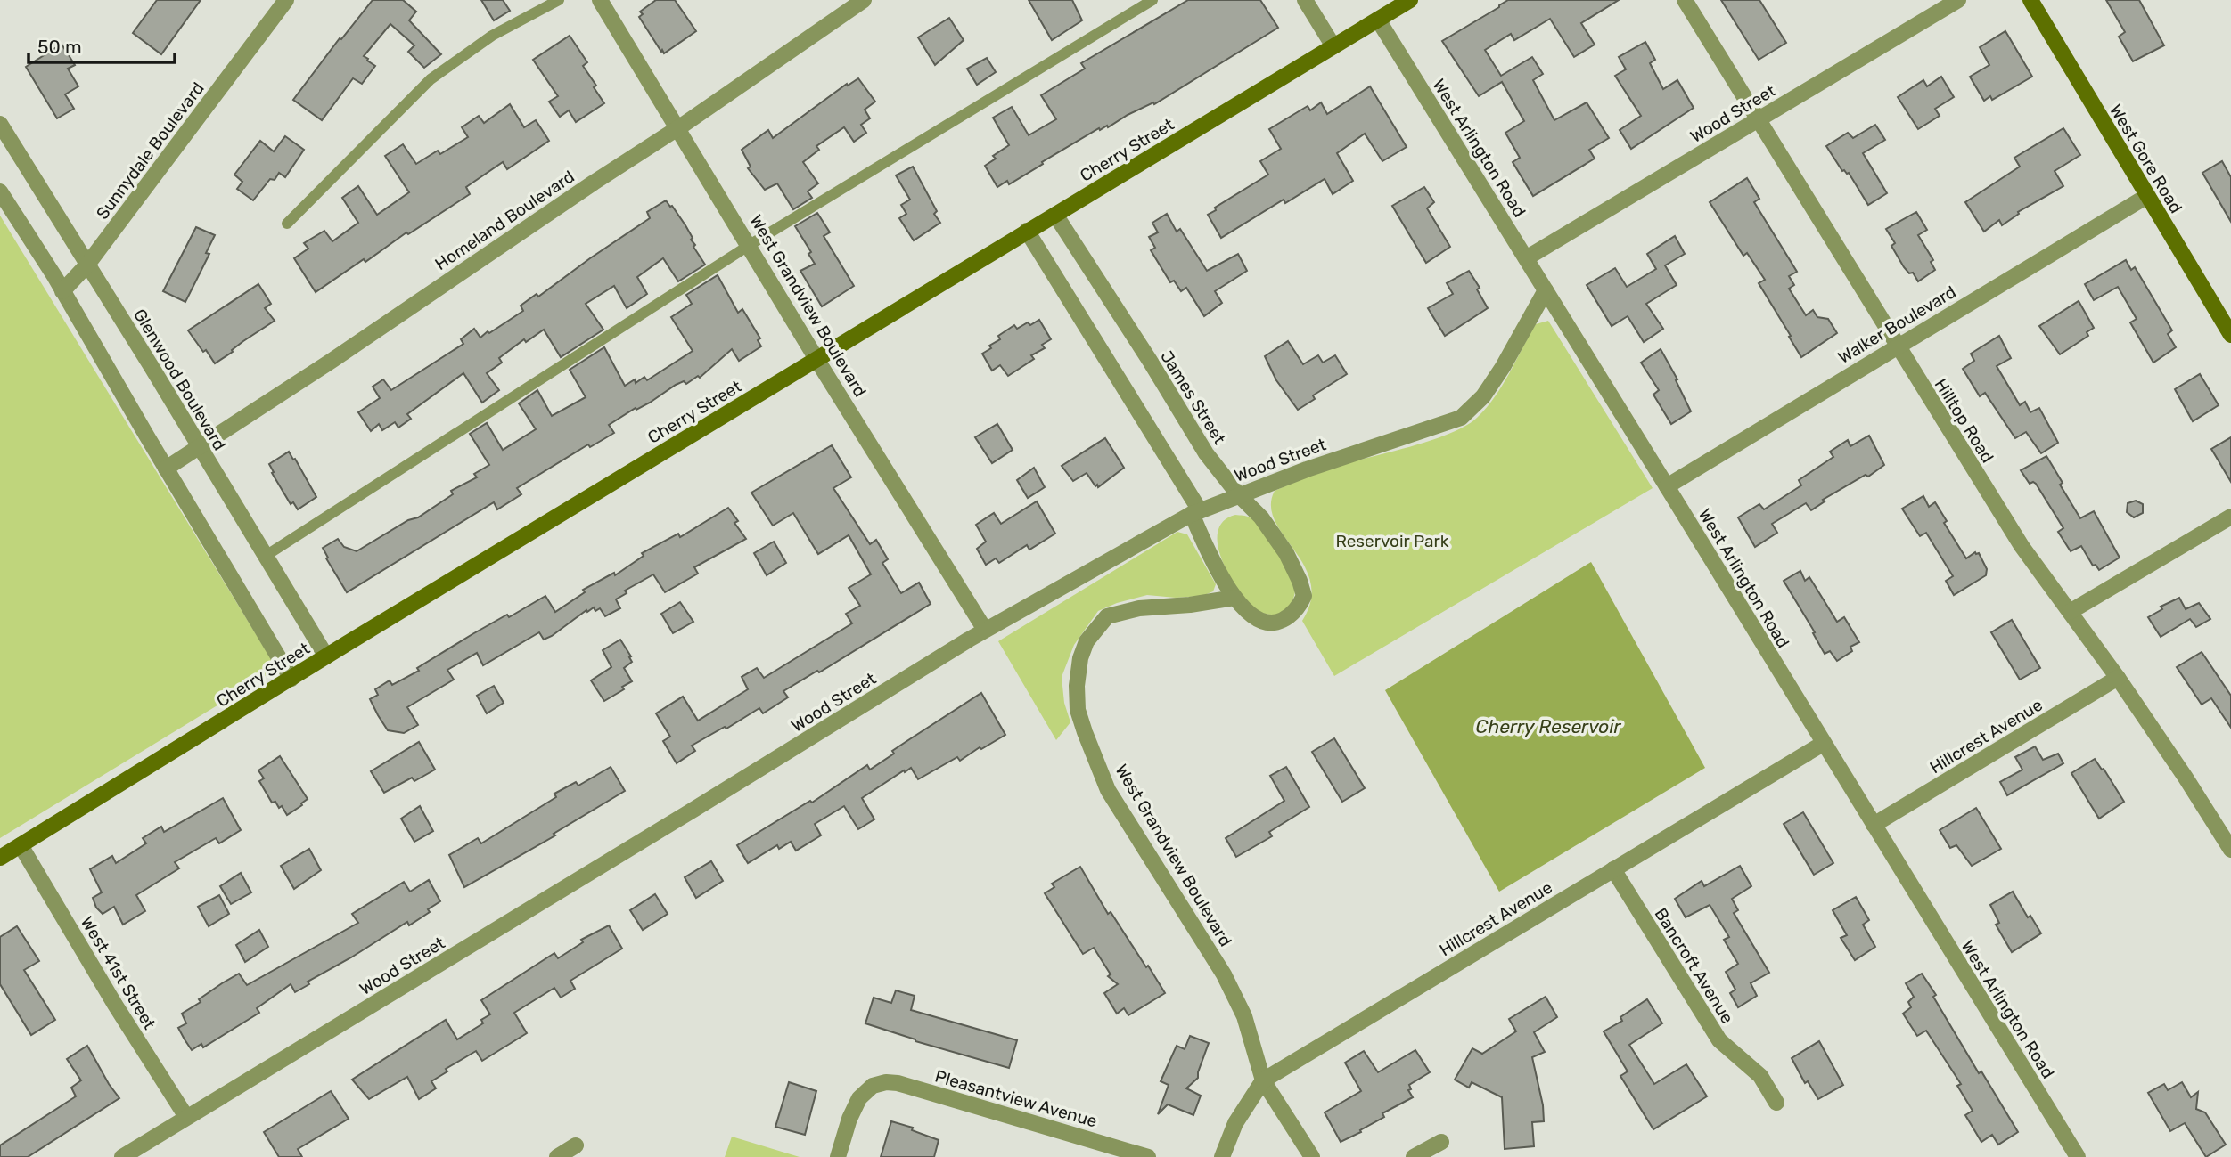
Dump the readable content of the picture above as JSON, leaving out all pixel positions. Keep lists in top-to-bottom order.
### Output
{
  "streets": {
    "street": [
      "Wood Street",
      "West Arlington Road",
      "Cherry Street",
      "Sunnydale Boulevard",
      "West Gore Road",
      "Homeland Boulevard",
      "West Grandview Boulevard",
      "Walker Boulevard",
      "Glenwood Boulevard",
      "James Street",
      "Hilltop Road",
      "Hillcrest Avenue",
      "Bancroft Avenue",
      "West 41st Street",
      "Pleasantview Avenue"
    ]
  },
  "crossings": [
    ["Wood Street", "West Arlington Road"],
    ["Wood Street", "West Grandview Boulevard"],
    ["Wood Street", "James Street"],
    ["Wood Street", "Hilltop Road"],
    ["Wood Street", "West 41st Street"],
    ["West Arlington Road", "Cherry Street"],
    ["West Arlington Road", "Walker Boulevard"],
    ["West Arlington Road", "Hillcrest Avenue"],
    ["Cherry Street", "West Grandview Boulevard"],
    ["Cherry Street", "Glenwood Boulevard"],
    ["Cherry Street", "James Street"],
    ["Cherry Street", "West 41st Street"],
    ["Sunnydale Boulevard", "Glenwood Boulevard"],
    ["West Gore Road", "Walker Boulevard"],
    ["Homeland Boulevard", "West Grandview Boulevard"],
    ["Homeland Boulevard", "Glenwood Boulevard"],
    ["West Grandview Boulevard", "James Street"],
    ["West Grandview Boulevard", "Hillcrest Avenue"],
    ["Walker Boulevard", "Hilltop Road"],
    ["Hilltop Road", "Hillcrest Avenue"],
    ["Hillcrest Avenue", "Bancroft Avenue"]
  ],
  "water": ["Cherry Reservoir"],
  "parks": ["Reservoir Park"],
  "scale_bar": "50 m"
}
